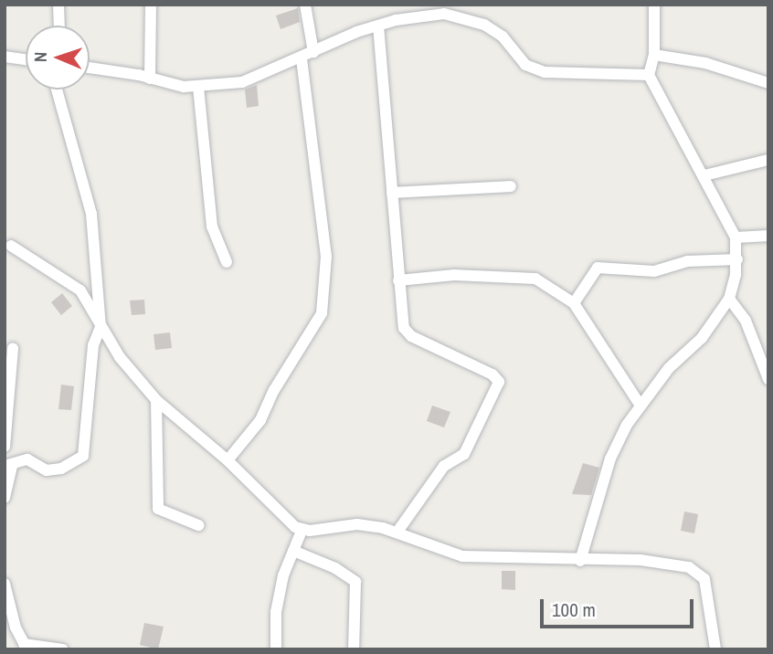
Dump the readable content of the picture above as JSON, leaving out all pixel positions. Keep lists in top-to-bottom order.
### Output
{
  "scale_bar": "100 m",
  "north": "left"
}
